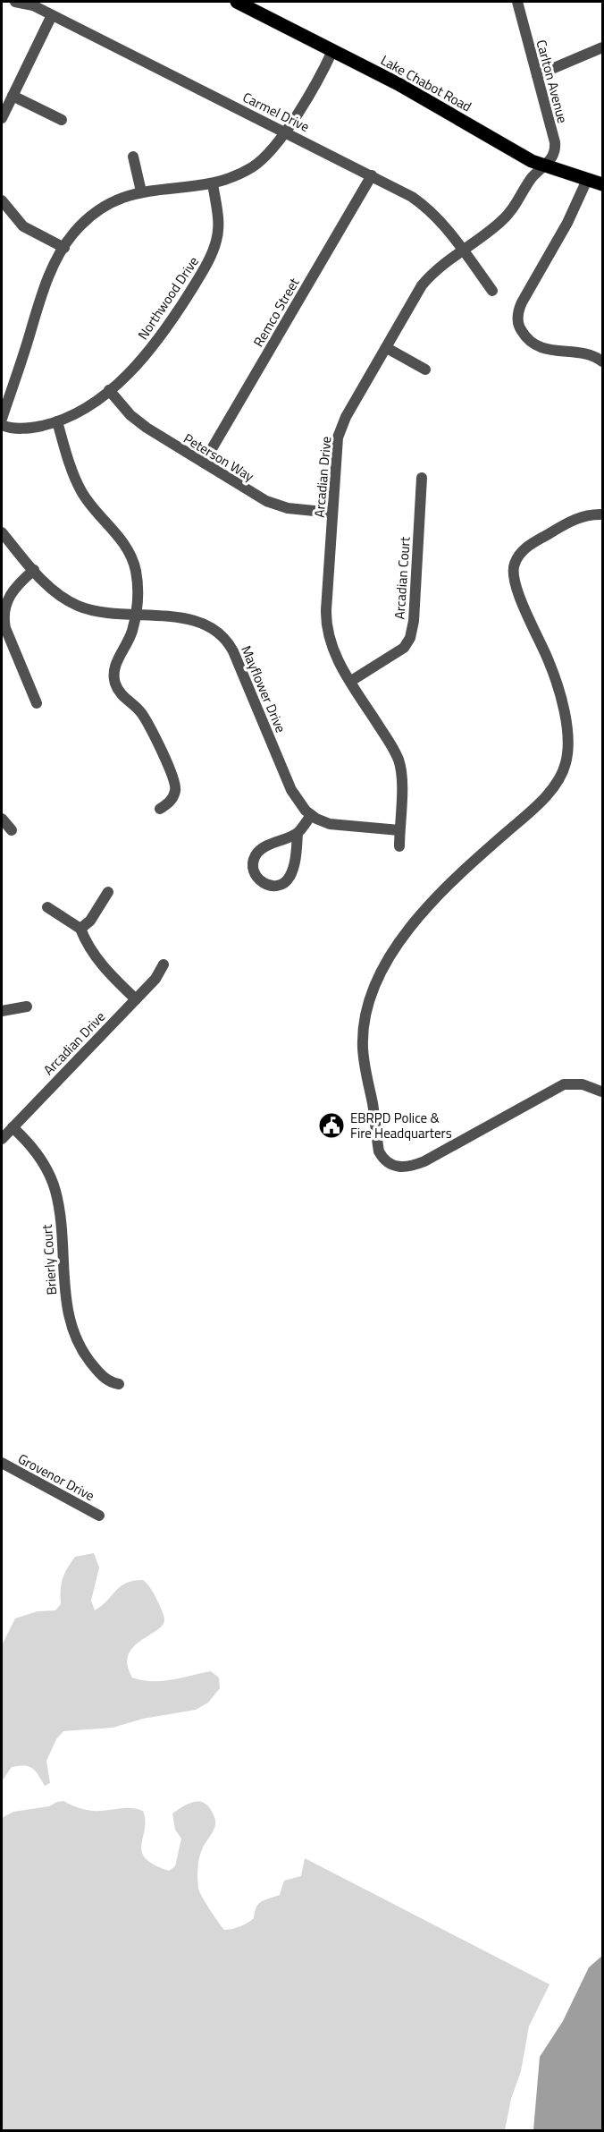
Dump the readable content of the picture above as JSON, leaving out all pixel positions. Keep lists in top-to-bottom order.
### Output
{
  "streets": {
    "main road": ["Lake Chabot Road"],
    "street": [
      "Carlton Avenue",
      "Carmel Drive",
      "Northwood Drive",
      "Remco Street",
      "Peterson Way",
      "Arcadian Drive",
      "Arcadian Court",
      "Mayflower Drive",
      "Brierly Court",
      "Grovenor Drive"
    ]
  },
  "crossings": [
    ["Carlton Avenue", "Lake Chabot Road"],
    ["Carlton Avenue", "Arcadian Drive"],
    ["Lake Chabot Road", "Arcadian Drive"],
    ["Carmel Drive", "Remco Street"],
    ["Carmel Drive", "Arcadian Drive"],
    ["Northwood Drive", "Peterson Way"],
    ["Remco Street", "Peterson Way"],
    ["Peterson Way", "Arcadian Drive"],
    ["Arcadian Drive", "Arcadian Court"],
    ["Arcadian Drive", "Mayflower Drive"],
    ["Arcadian Drive", "Brierly Court"]
  ],
  "places": {
    "public building": ["EBRPD Police & Fire Headquarters"]
  }
}
